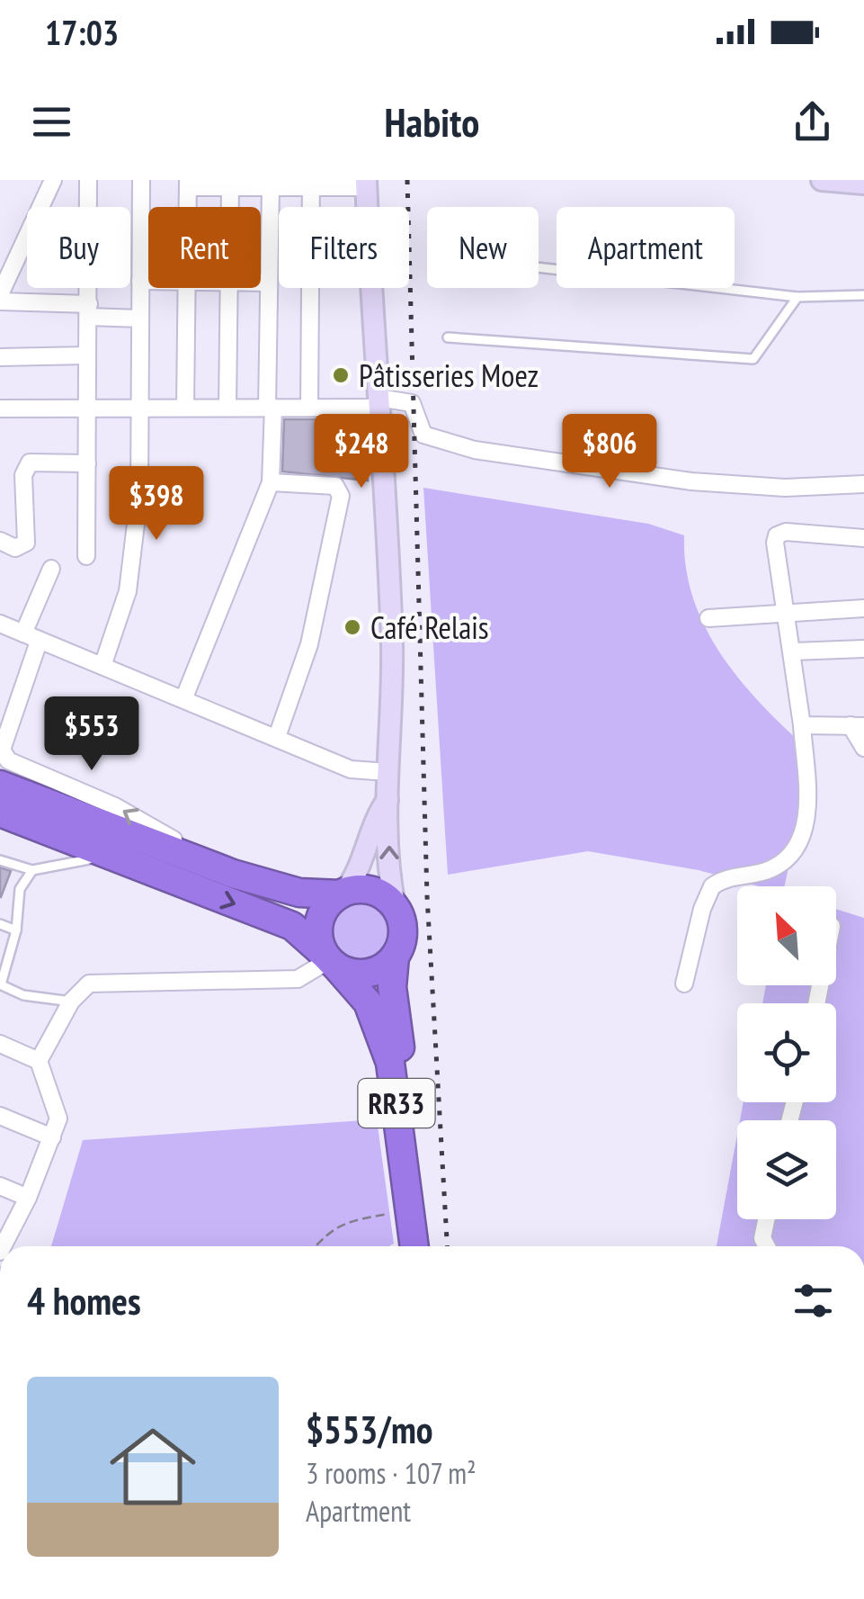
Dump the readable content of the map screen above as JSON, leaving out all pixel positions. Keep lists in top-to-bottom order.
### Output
{
  "streets": {
    "highway": ["RR33"]
  },
  "places": ["Pâtisseries Moez", "Café Relais"],
  "north": "top left",
  "page": {
    "status": "17:03",
    "header": "Habito",
    "chip": [
      "Buy",
      "Rent",
      "Filters",
      "New",
      "Apartment"
    ],
    "price": [
      "$248",
      "$806",
      "$398",
      "$553"
    ],
    "heading": "4 homes",
    "list": [
      {
        "name": "$553/mo",
        "note": "3 rooms · 107 m² · Apartment"
      }
    ]
  }
}
